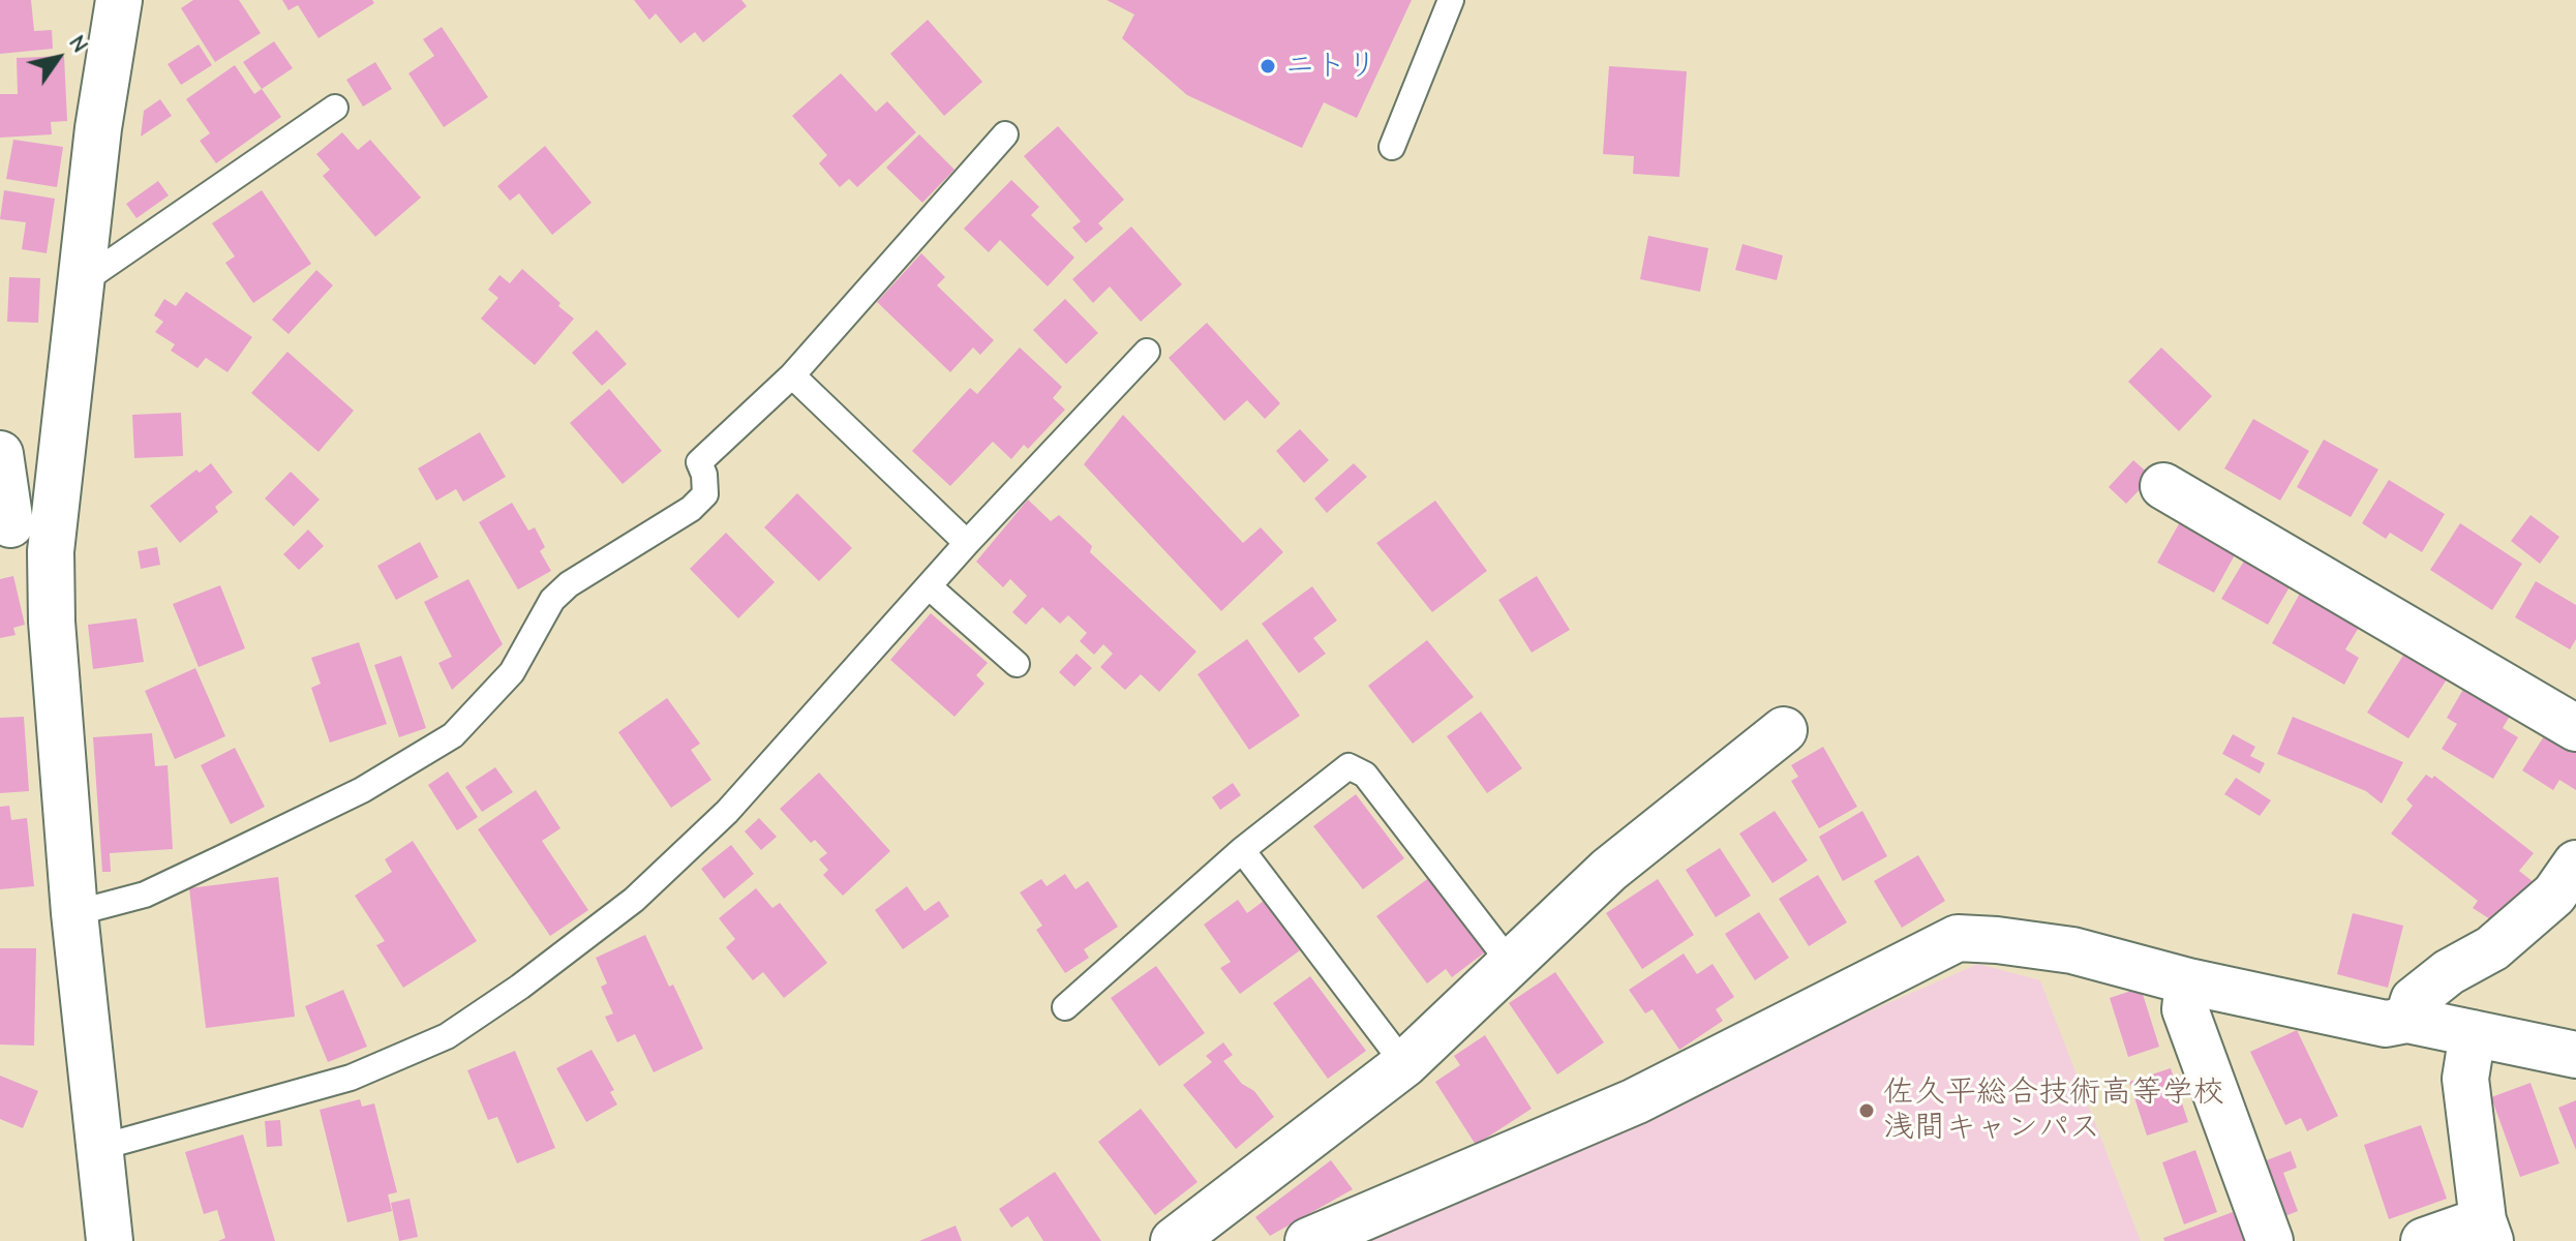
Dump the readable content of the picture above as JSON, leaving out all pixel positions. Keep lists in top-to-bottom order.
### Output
{
  "places": ["ニトリ", "佐久平総合技術高等学校 浅間キャンパス"],
  "north": "top right"
}
